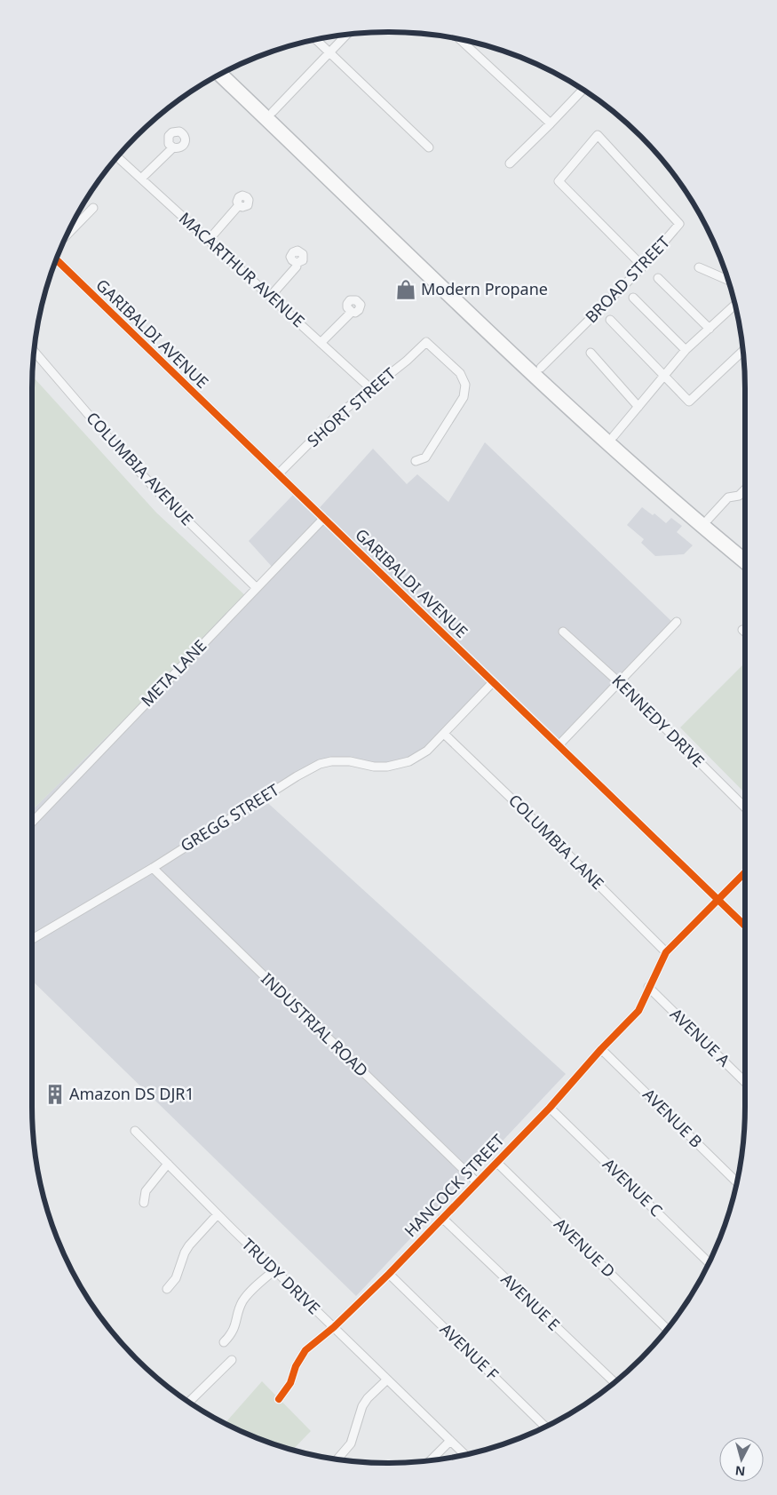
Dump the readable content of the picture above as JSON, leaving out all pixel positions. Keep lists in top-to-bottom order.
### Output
{
  "streets": {
    "street": [
      "MACARTHUR AVENUE",
      "BROAD STREET",
      "GARIBALDI AVENUE",
      "SHORT STREET",
      "COLUMBIA AVENUE",
      "META LANE",
      "KENNEDY DRIVE",
      "GREGG STREET",
      "COLUMBIA LANE",
      "INDUSTRIAL ROAD",
      "AVENUE A",
      "AVENUE B",
      "HANCOCK STREET",
      "AVENUE C",
      "AVENUE D",
      "TRUDY DRIVE",
      "AVENUE E",
      "AVENUE F"
    ]
  },
  "crossings": [
    ["MACARTHUR AVENUE", "SHORT STREET"],
    ["GARIBALDI AVENUE", "SHORT STREET"],
    ["GARIBALDI AVENUE", "META LANE"],
    ["GARIBALDI AVENUE", "GREGG STREET"],
    ["GARIBALDI AVENUE", "HANCOCK STREET"],
    ["COLUMBIA AVENUE", "META LANE"],
    ["GREGG STREET", "COLUMBIA LANE"],
    ["GREGG STREET", "INDUSTRIAL ROAD"],
    ["COLUMBIA LANE", "HANCOCK STREET"],
    ["INDUSTRIAL ROAD", "HANCOCK STREET"],
    ["AVENUE A", "HANCOCK STREET"],
    ["AVENUE B", "HANCOCK STREET"],
    ["HANCOCK STREET", "AVENUE C"],
    ["HANCOCK STREET", "AVENUE D"],
    ["HANCOCK STREET", "TRUDY DRIVE"],
    ["HANCOCK STREET", "AVENUE E"],
    ["HANCOCK STREET", "AVENUE F"]
  ],
  "places": {
    "shop": ["Modern Propane"],
    "building": ["Amazon DS DJR1"]
  },
  "north": "bottom"
}
